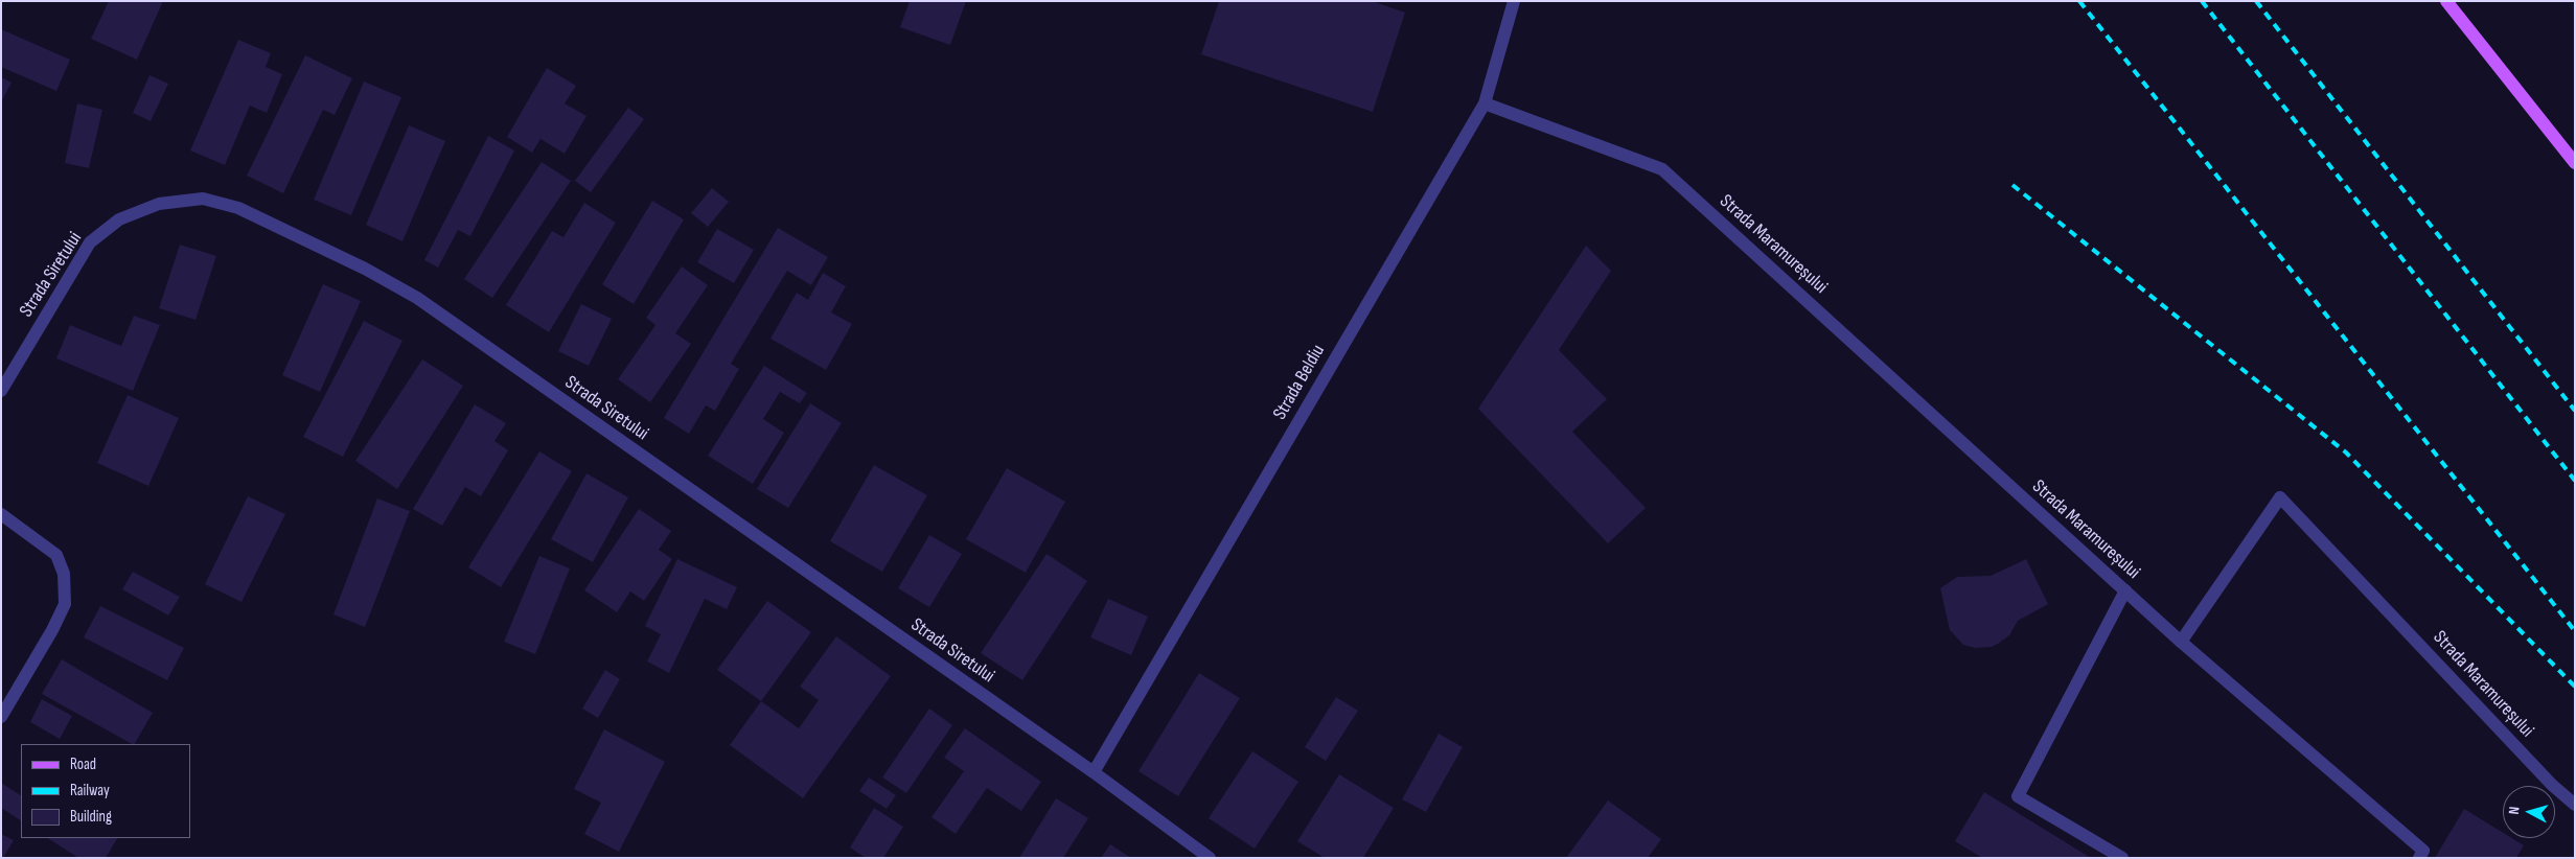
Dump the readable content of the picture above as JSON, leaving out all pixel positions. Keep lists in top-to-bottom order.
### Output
{
  "streets": {
    "street": ["Strada Maramureșului", "Strada Siretului", "Strada Beldiu"]
  },
  "crossings": [
    ["Strada Maramureșului", "Strada Beldiu"],
    ["Strada Siretului", "Strada Beldiu"]
  ],
  "legend": ["Road", "Railway", "Building"],
  "north": "left"
}
